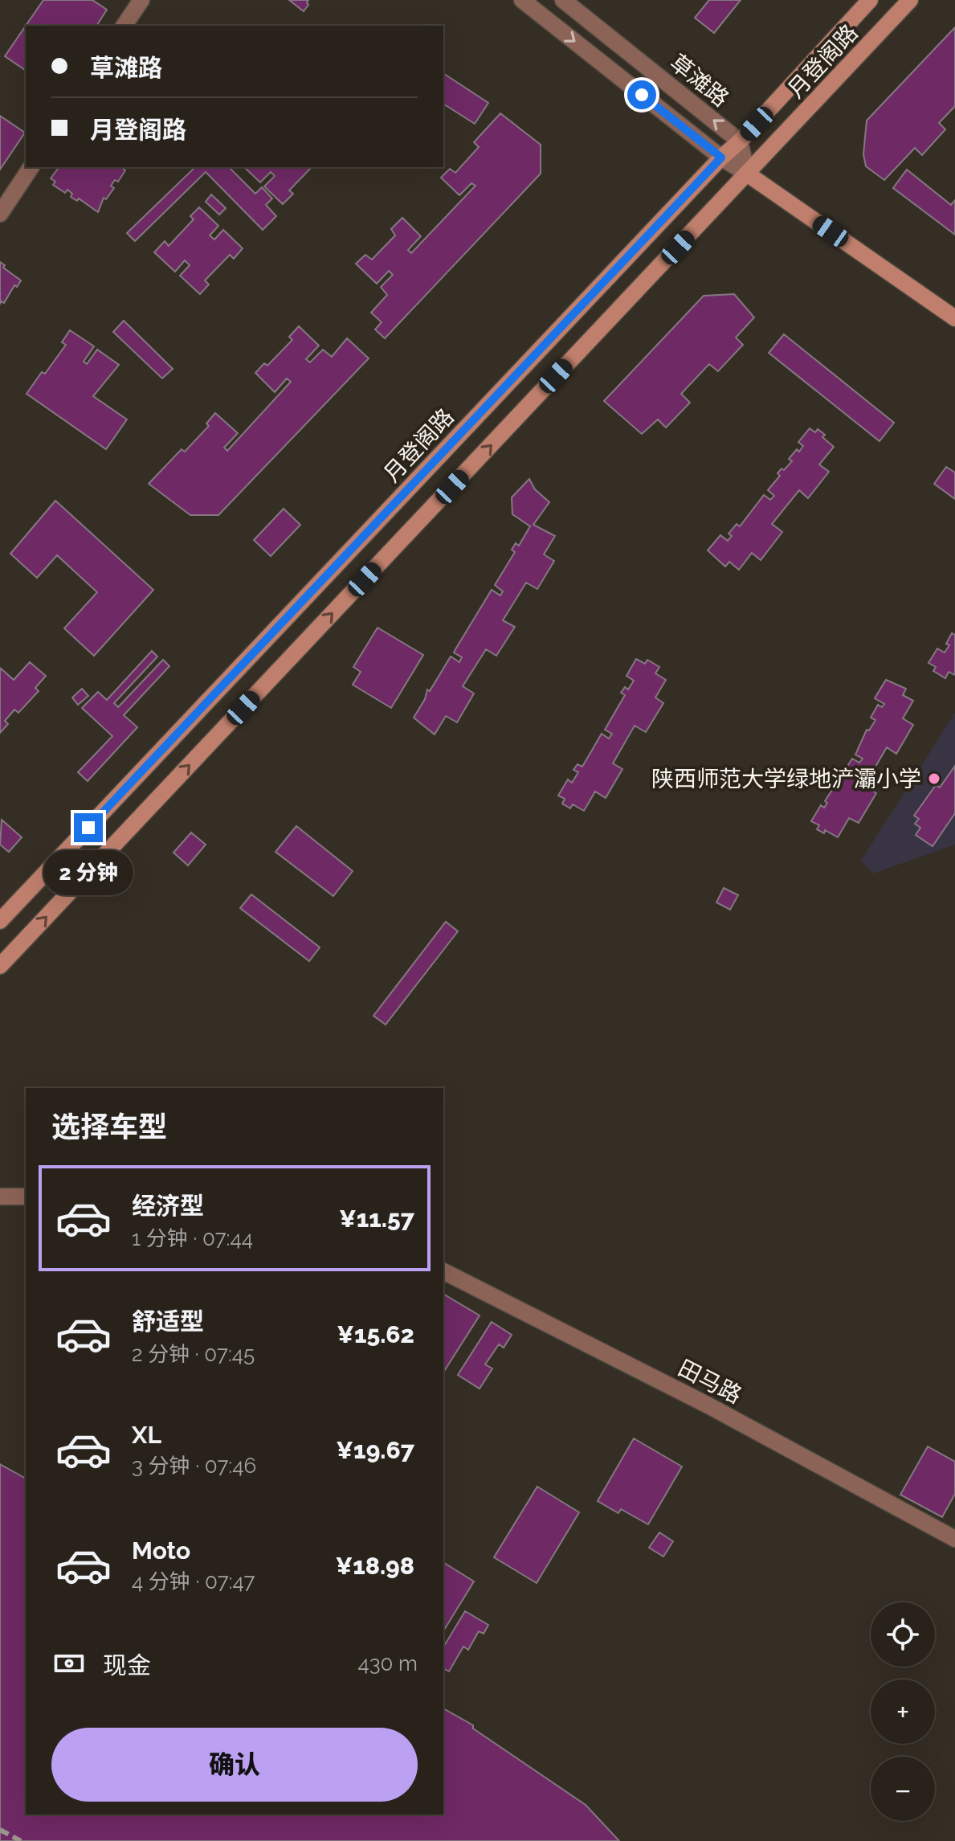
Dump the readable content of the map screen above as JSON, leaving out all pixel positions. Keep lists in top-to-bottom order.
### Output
{
  "streets": {
    "main road": ["月登阁路"],
    "street": ["草滩路", "田马路"]
  },
  "crossings": [
    ["月登阁路", "草滩路"]
  ],
  "places": ["陕西师范大学绿地浐灞小学"],
  "page": {
    "banner": ["草滩路", "月登阁路"],
    "bubble": "2 分钟",
    "heading": "选择车型",
    "list": [
      {
        "name": "经济型",
        "note": "1 分钟 · 07:44",
        "value": "¥11.57"
      },
      {
        "name": "舒适型",
        "note": "2 分钟 · 07:45",
        "value": "¥15.62"
      },
      {
        "name": "XL",
        "note": "3 分钟 · 07:46",
        "value": "¥19.67"
      },
      {
        "name": "Moto",
        "note": "4 分钟 · 07:47",
        "value": "¥18.98"
      }
    ],
    "map_buttons": ["+", "−"],
    "pay": ["现金", "430 m"],
    "buttons": "确认"
  }
}
